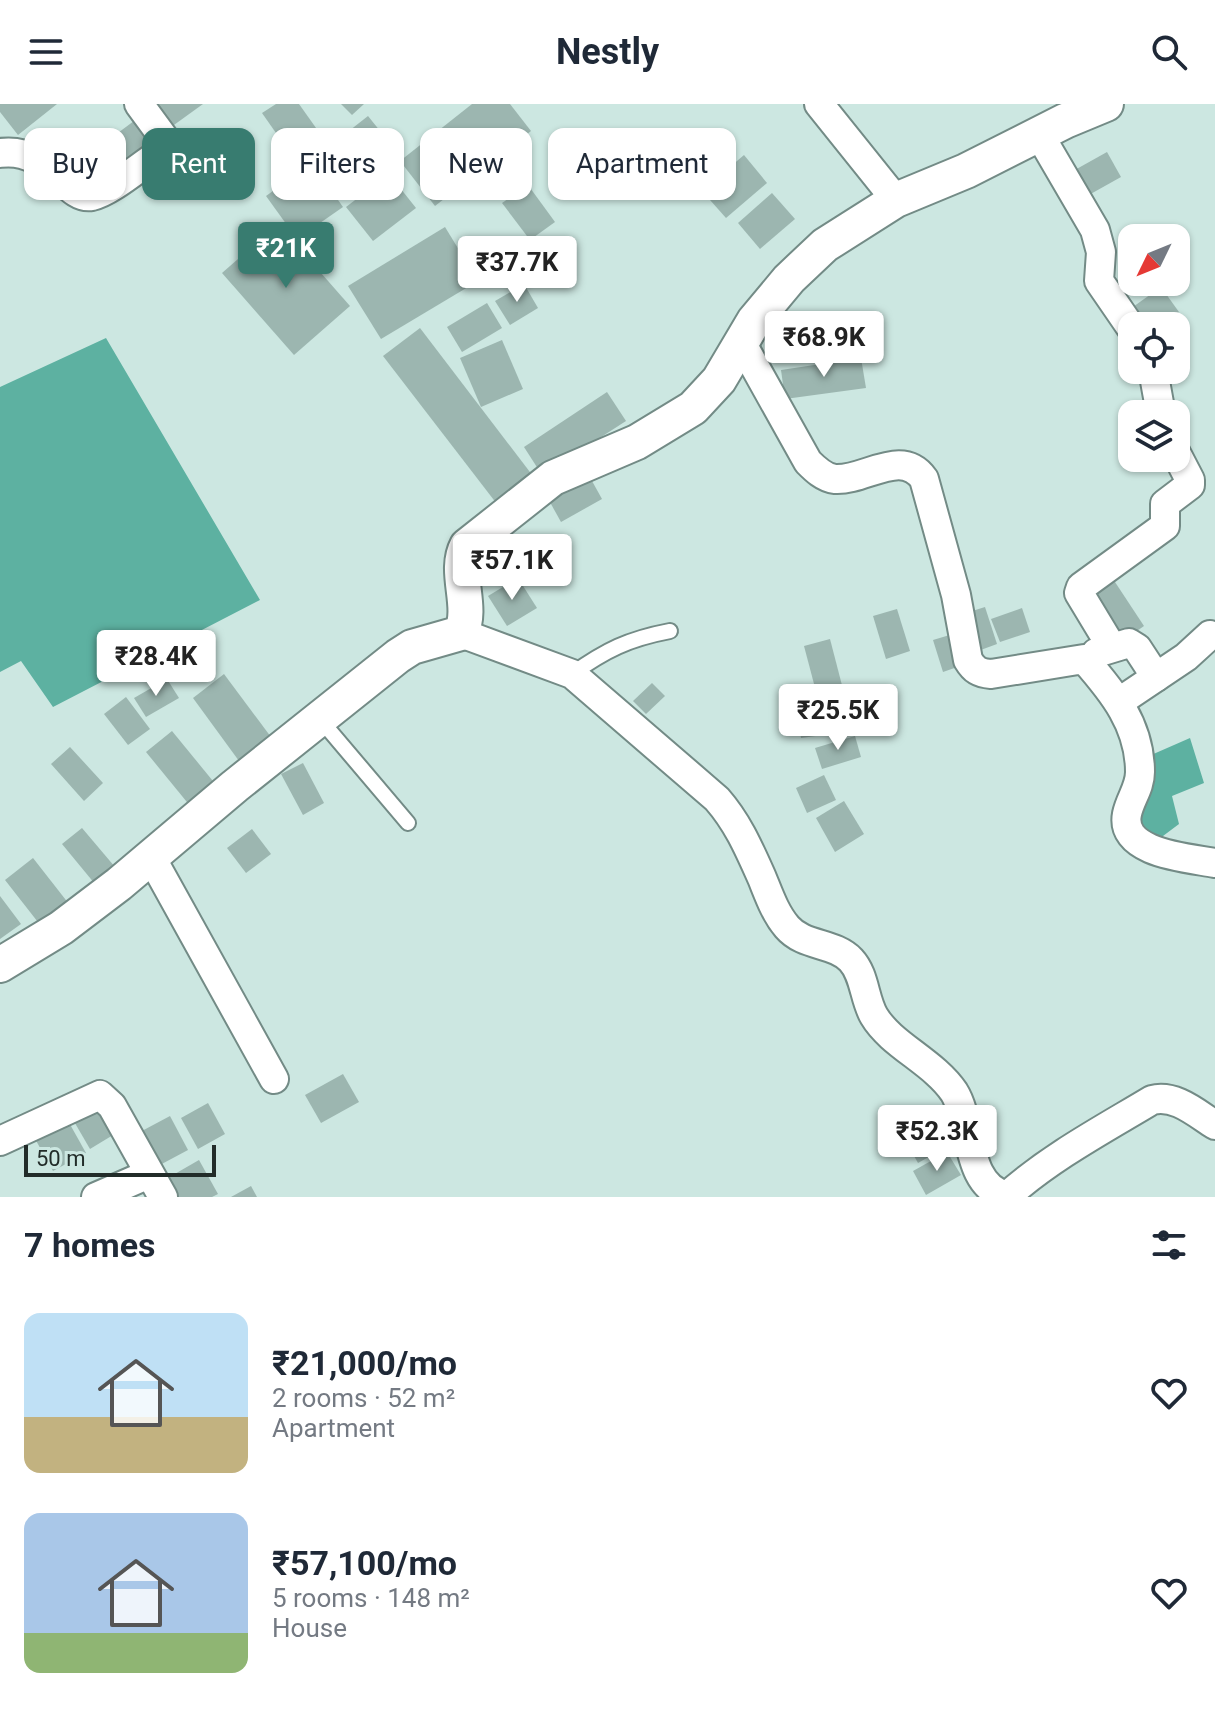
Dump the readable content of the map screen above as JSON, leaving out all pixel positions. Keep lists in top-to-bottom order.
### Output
{
  "scale_bar": "50 m",
  "north": "bottom left",
  "page": {
    "header": "Nestly",
    "chip": [
      "Buy",
      "Rent",
      "Filters",
      "New",
      "Apartment"
    ],
    "price": [
      "₹21K",
      "₹37.7K",
      "₹68.9K",
      "₹57.1K",
      "₹28.4K",
      "₹25.5K",
      "₹52.3K"
    ],
    "scale": "50 m",
    "heading": "7 homes",
    "list": [
      {
        "name": "₹21,000/mo",
        "note": "2 rooms · 52 m² · Apartment"
      },
      {
        "name": "₹57,100/mo",
        "note": "5 rooms · 148 m² · House"
      }
    ]
  }
}
